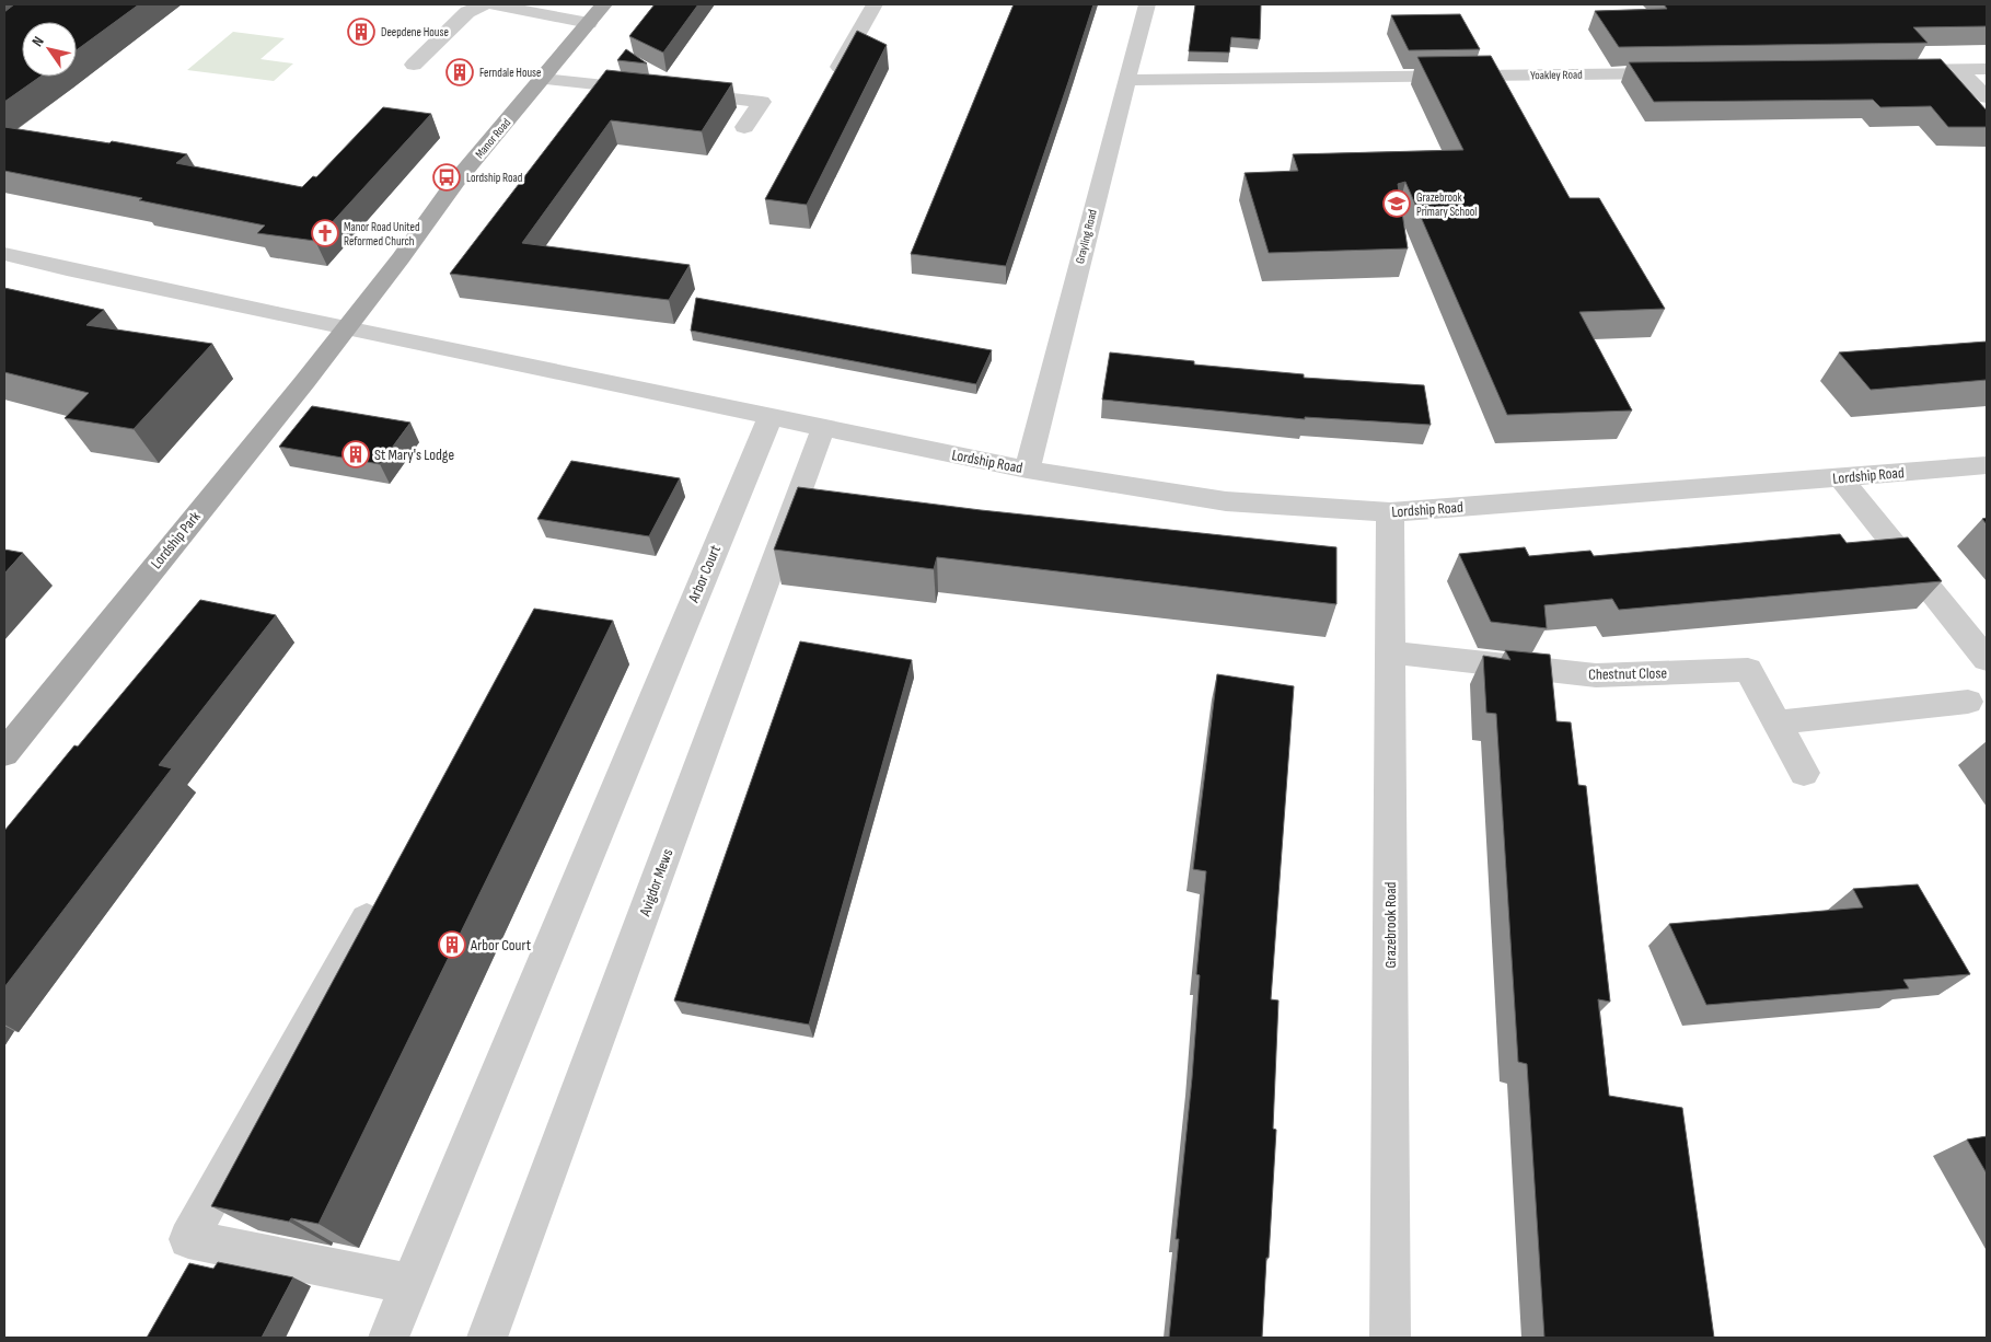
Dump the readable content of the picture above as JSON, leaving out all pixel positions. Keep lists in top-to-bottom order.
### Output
{
  "streets": {
    "main road": ["Manor Road", "Lordship Park"],
    "street": [
      "Yoakley Road",
      "Grayling Road",
      "Lordship Road",
      "Arbor Court",
      "Chestnut Close",
      "Avigdor Mews",
      "Grazebrook Road"
    ]
  },
  "crossings": [
    ["Yoakley Road", "Grayling Road"],
    ["Manor Road", "Lordship Road"],
    ["Manor Road", "Lordship Park"],
    ["Grayling Road", "Lordship Road"],
    ["Lordship Road", "Lordship Park"],
    ["Lordship Road", "Arbor Court"],
    ["Lordship Road", "Avigdor Mews"],
    ["Lordship Road", "Grazebrook Road"],
    ["Chestnut Close", "Grazebrook Road"]
  ],
  "places": {
    "building": [
      "Deepdene House",
      "Ferndale House",
      "St Mary's Lodge",
      "Arbor Court"
    ],
    "bus stop": ["Lordship Road"],
    "school or university": ["Grazebrook Primary School"],
    "church": ["Manor Road United Reformed Church"]
  },
  "north": "top left"
}
